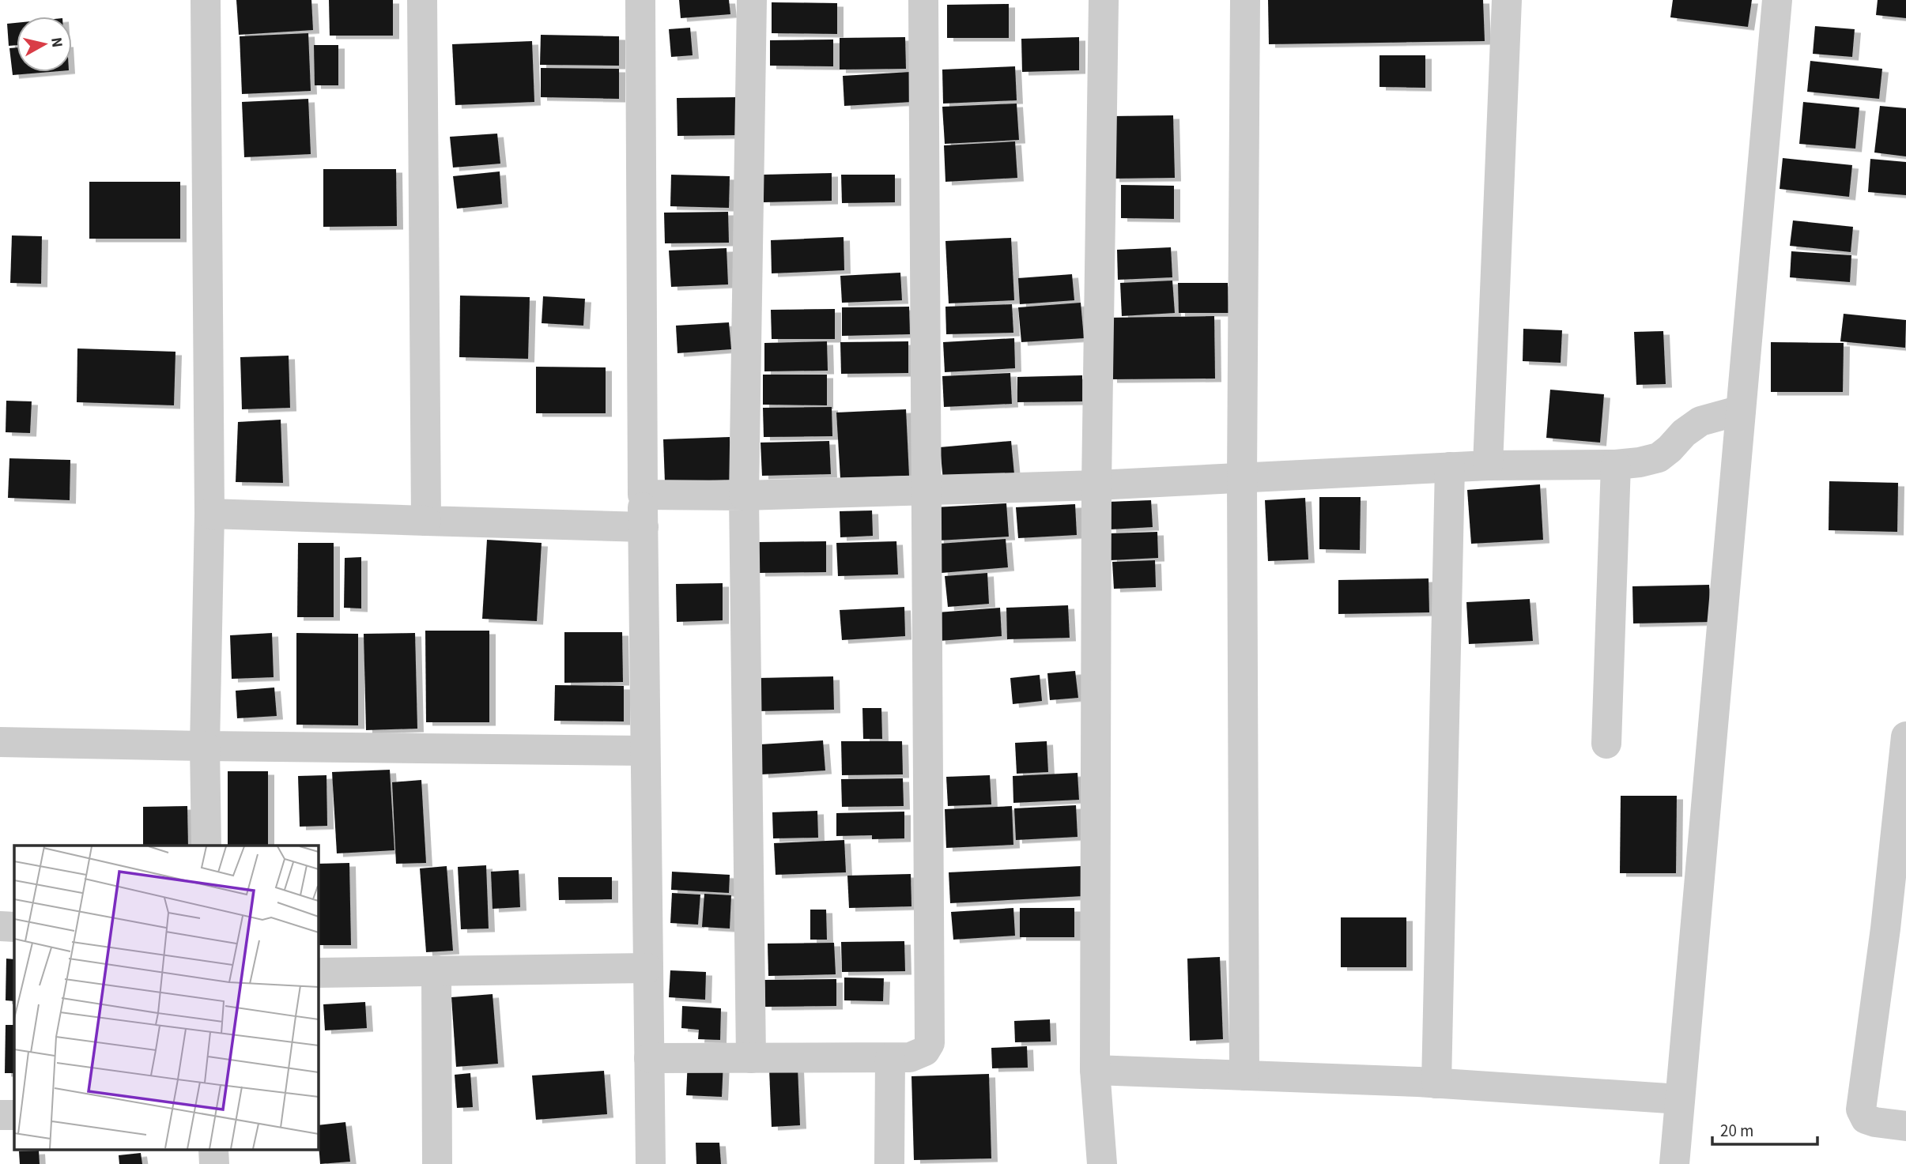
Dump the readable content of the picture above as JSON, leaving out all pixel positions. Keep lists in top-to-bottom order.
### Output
{
  "scale_bar": "20 m",
  "north": "right"
}
